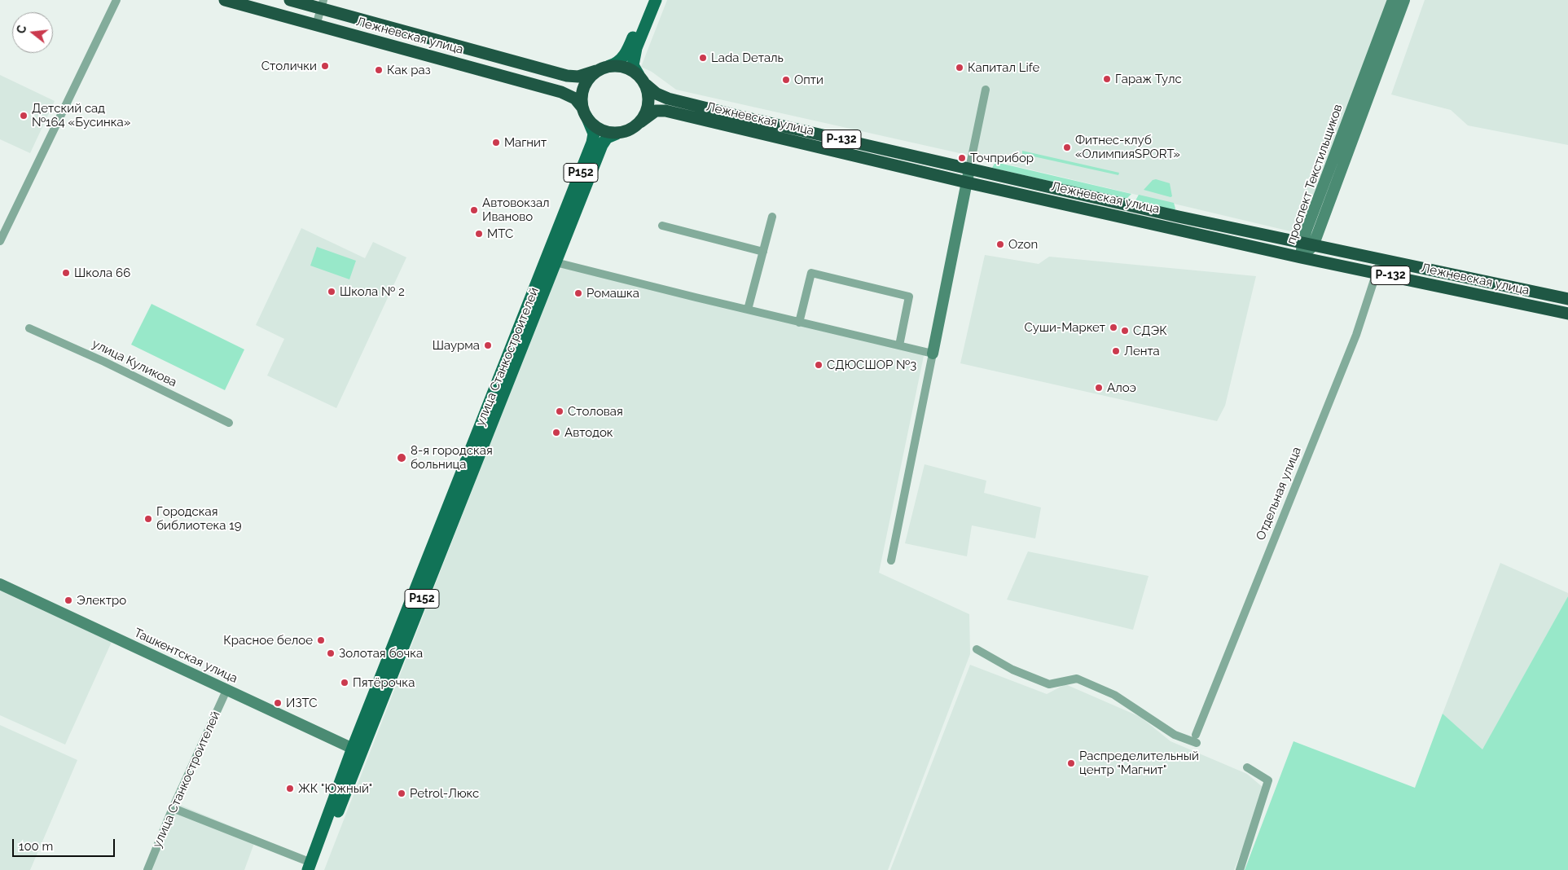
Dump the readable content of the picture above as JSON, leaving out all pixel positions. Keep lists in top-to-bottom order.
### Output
{
  "streets": {
    "highway": ["Лежневская улица", "Р-132"],
    "main road": [
      "Р152",
      "проспект Текстильщиков",
      "улица Станкостроителей",
      "Ташкентская улица"
    ],
    "street": ["улица Куликова", "Отдельная улица"]
  },
  "crossings": [
    ["Лежневская улица", "проспект Текстильщиков"],
    ["Лежневская улица", "улица Станкостроителей"],
    ["Лежневская улица", "Отдельная улица"],
    ["улица Станкостроителей", "Ташкентская улица"]
  ],
  "places": [
    "Lada Dеталь",
    "Столички",
    "Капитал Life",
    "Как раз",
    "Гараж Тулс",
    "Опти",
    "Детский сад №164 «Бусинка»",
    "Магнит",
    "Фитнес-клуб «ОлимпияSPORT»",
    "Точприбор",
    "Автовокзал Иваново",
    "МТС",
    "Ozon",
    "Школа 66",
    "Школа № 2",
    "Ромашка",
    "Суши-Маркет",
    "СДЭК",
    "Шаурма",
    "Лента",
    "СДЮСШОР №3",
    "Алоэ",
    "Столовая",
    "Автодок",
    "8-я городская больница",
    "Городская библиотека 19",
    "Электро",
    "Красное белое",
    "Золотая бочка",
    "Пятёрочка",
    "ИЗТС",
    "Распределительный центр \"Магнит\"",
    "ЖК \"Южный\"",
    "Petrol-Люкс"
  ],
  "scale_bar": "100 m",
  "north": "left"
}
